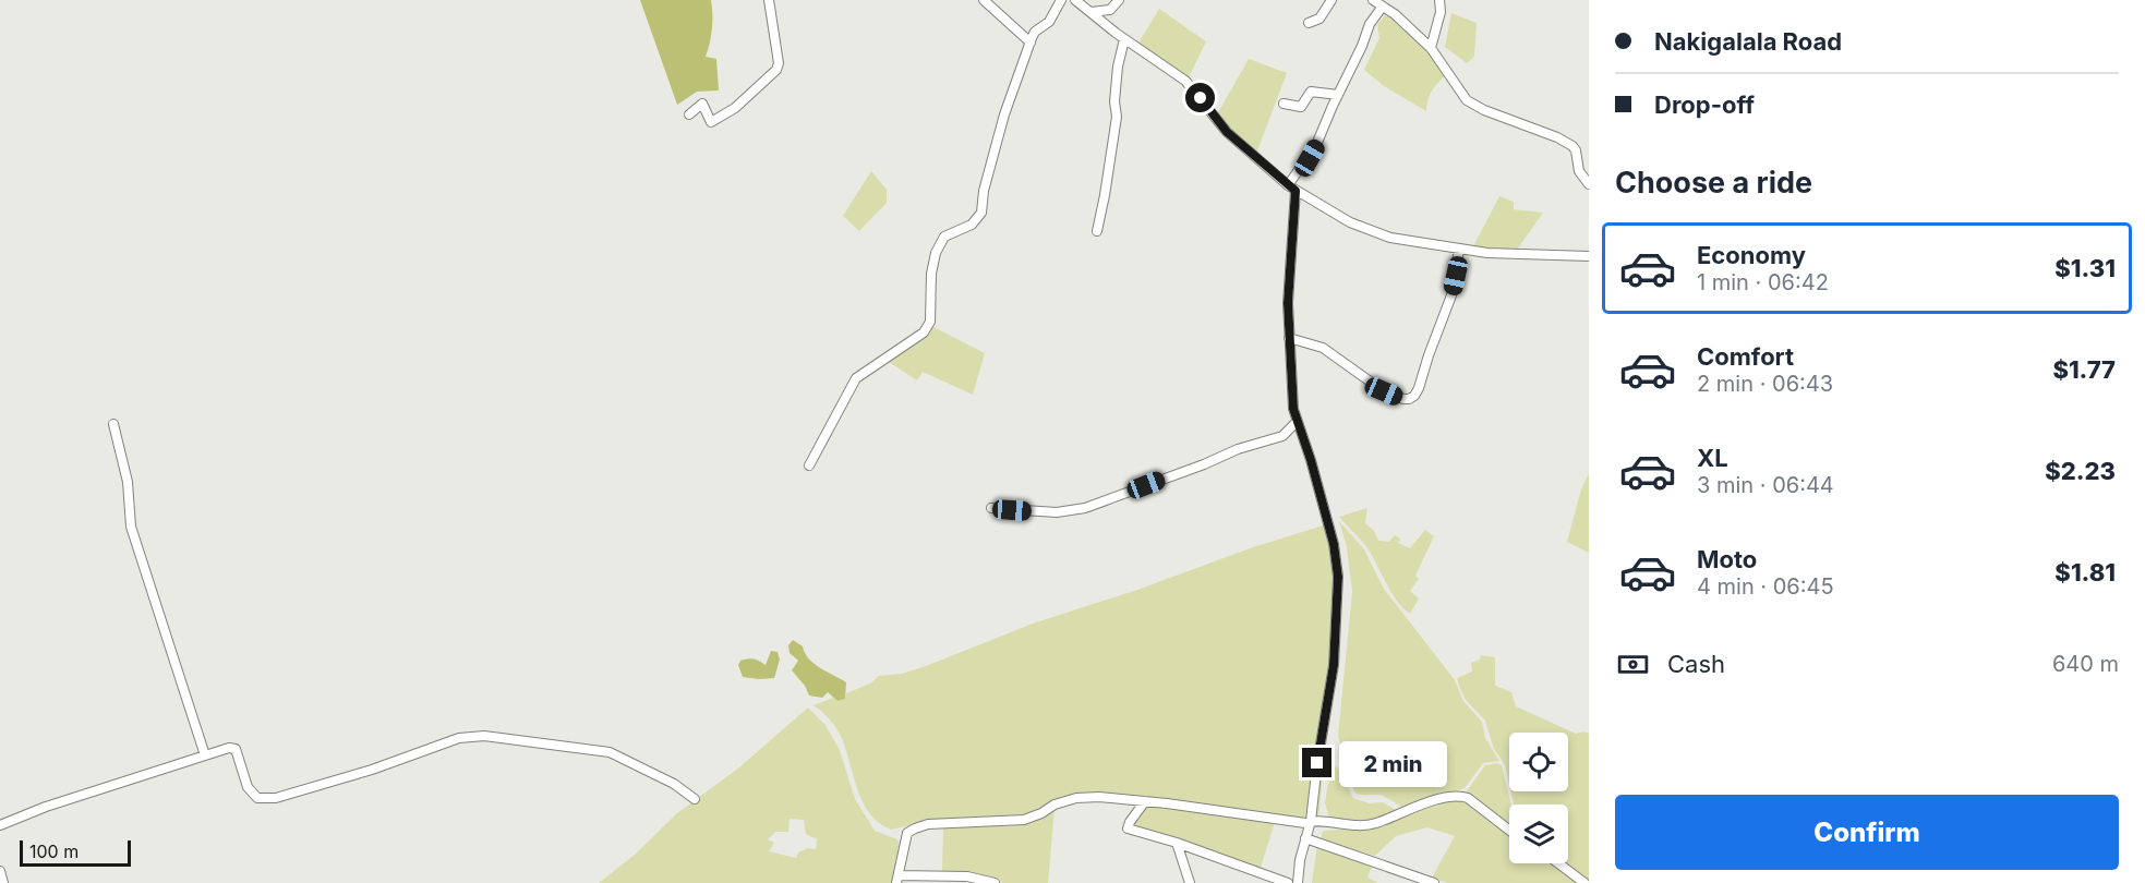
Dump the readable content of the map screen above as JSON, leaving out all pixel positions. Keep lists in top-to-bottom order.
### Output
{
  "scale_bar": "100 m",
  "page": {
    "banner": ["Nakigalala Road", "Drop-off"],
    "heading": "Choose a ride",
    "list": [
      {
        "name": "Economy",
        "note": "1 min · 06:42",
        "value": "$1.31"
      },
      {
        "name": "Comfort",
        "note": "2 min · 06:43",
        "value": "$1.77"
      },
      {
        "name": "XL",
        "note": "3 min · 06:44",
        "value": "$2.23"
      },
      {
        "name": "Moto",
        "note": "4 min · 06:45",
        "value": "$1.81"
      }
    ],
    "pay": ["Cash", "640 m"],
    "bubble": "2 min",
    "buttons": "Confirm",
    "scale": "100 m"
  }
}
